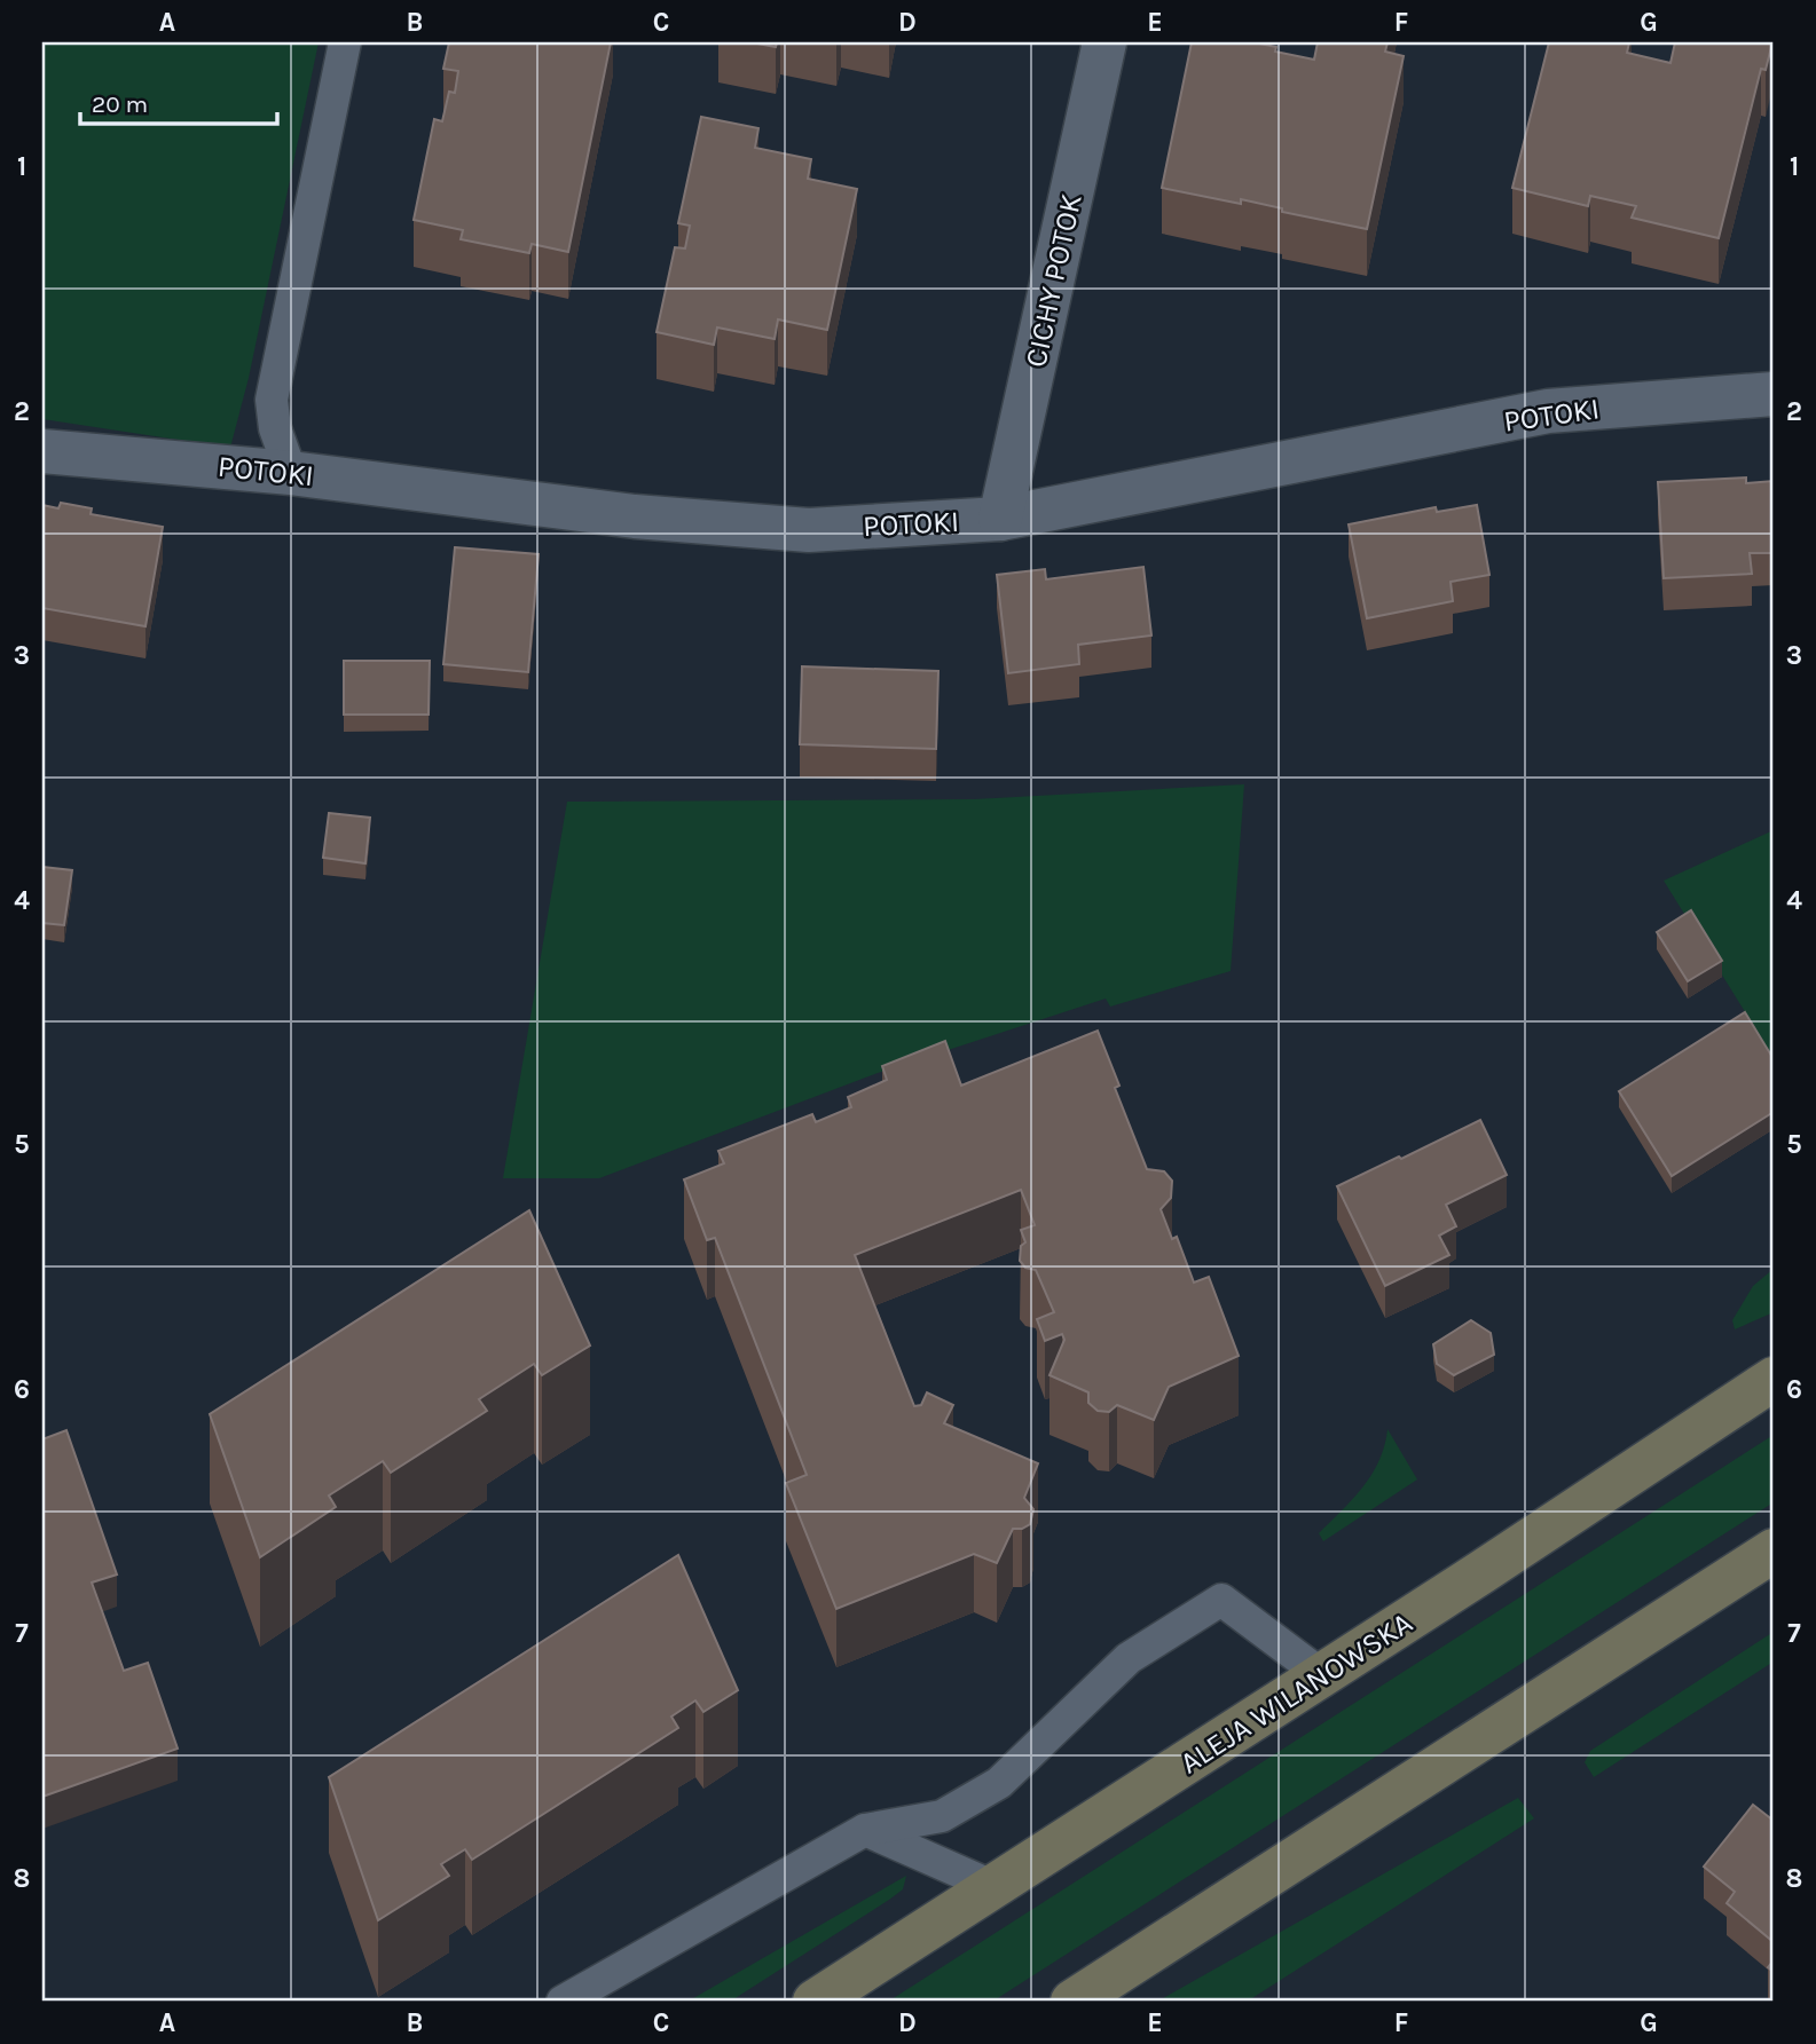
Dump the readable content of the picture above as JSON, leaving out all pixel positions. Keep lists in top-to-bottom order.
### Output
{
  "streets": {
    "main road": ["ALEJA WILANOWSKA"],
    "street": ["CICHY POTOK", "POTOKI"]
  },
  "crossings": [
    ["CICHY POTOK", "POTOKI"]
  ],
  "scale_bar": "20 m",
  "grid": {
    "columns": [
      "A",
      "B",
      "C",
      "D",
      "E",
      "F",
      "G"
    ],
    "rows": [
      "1",
      "2",
      "3",
      "4",
      "5",
      "6",
      "7",
      "8"
    ]
  }
}
